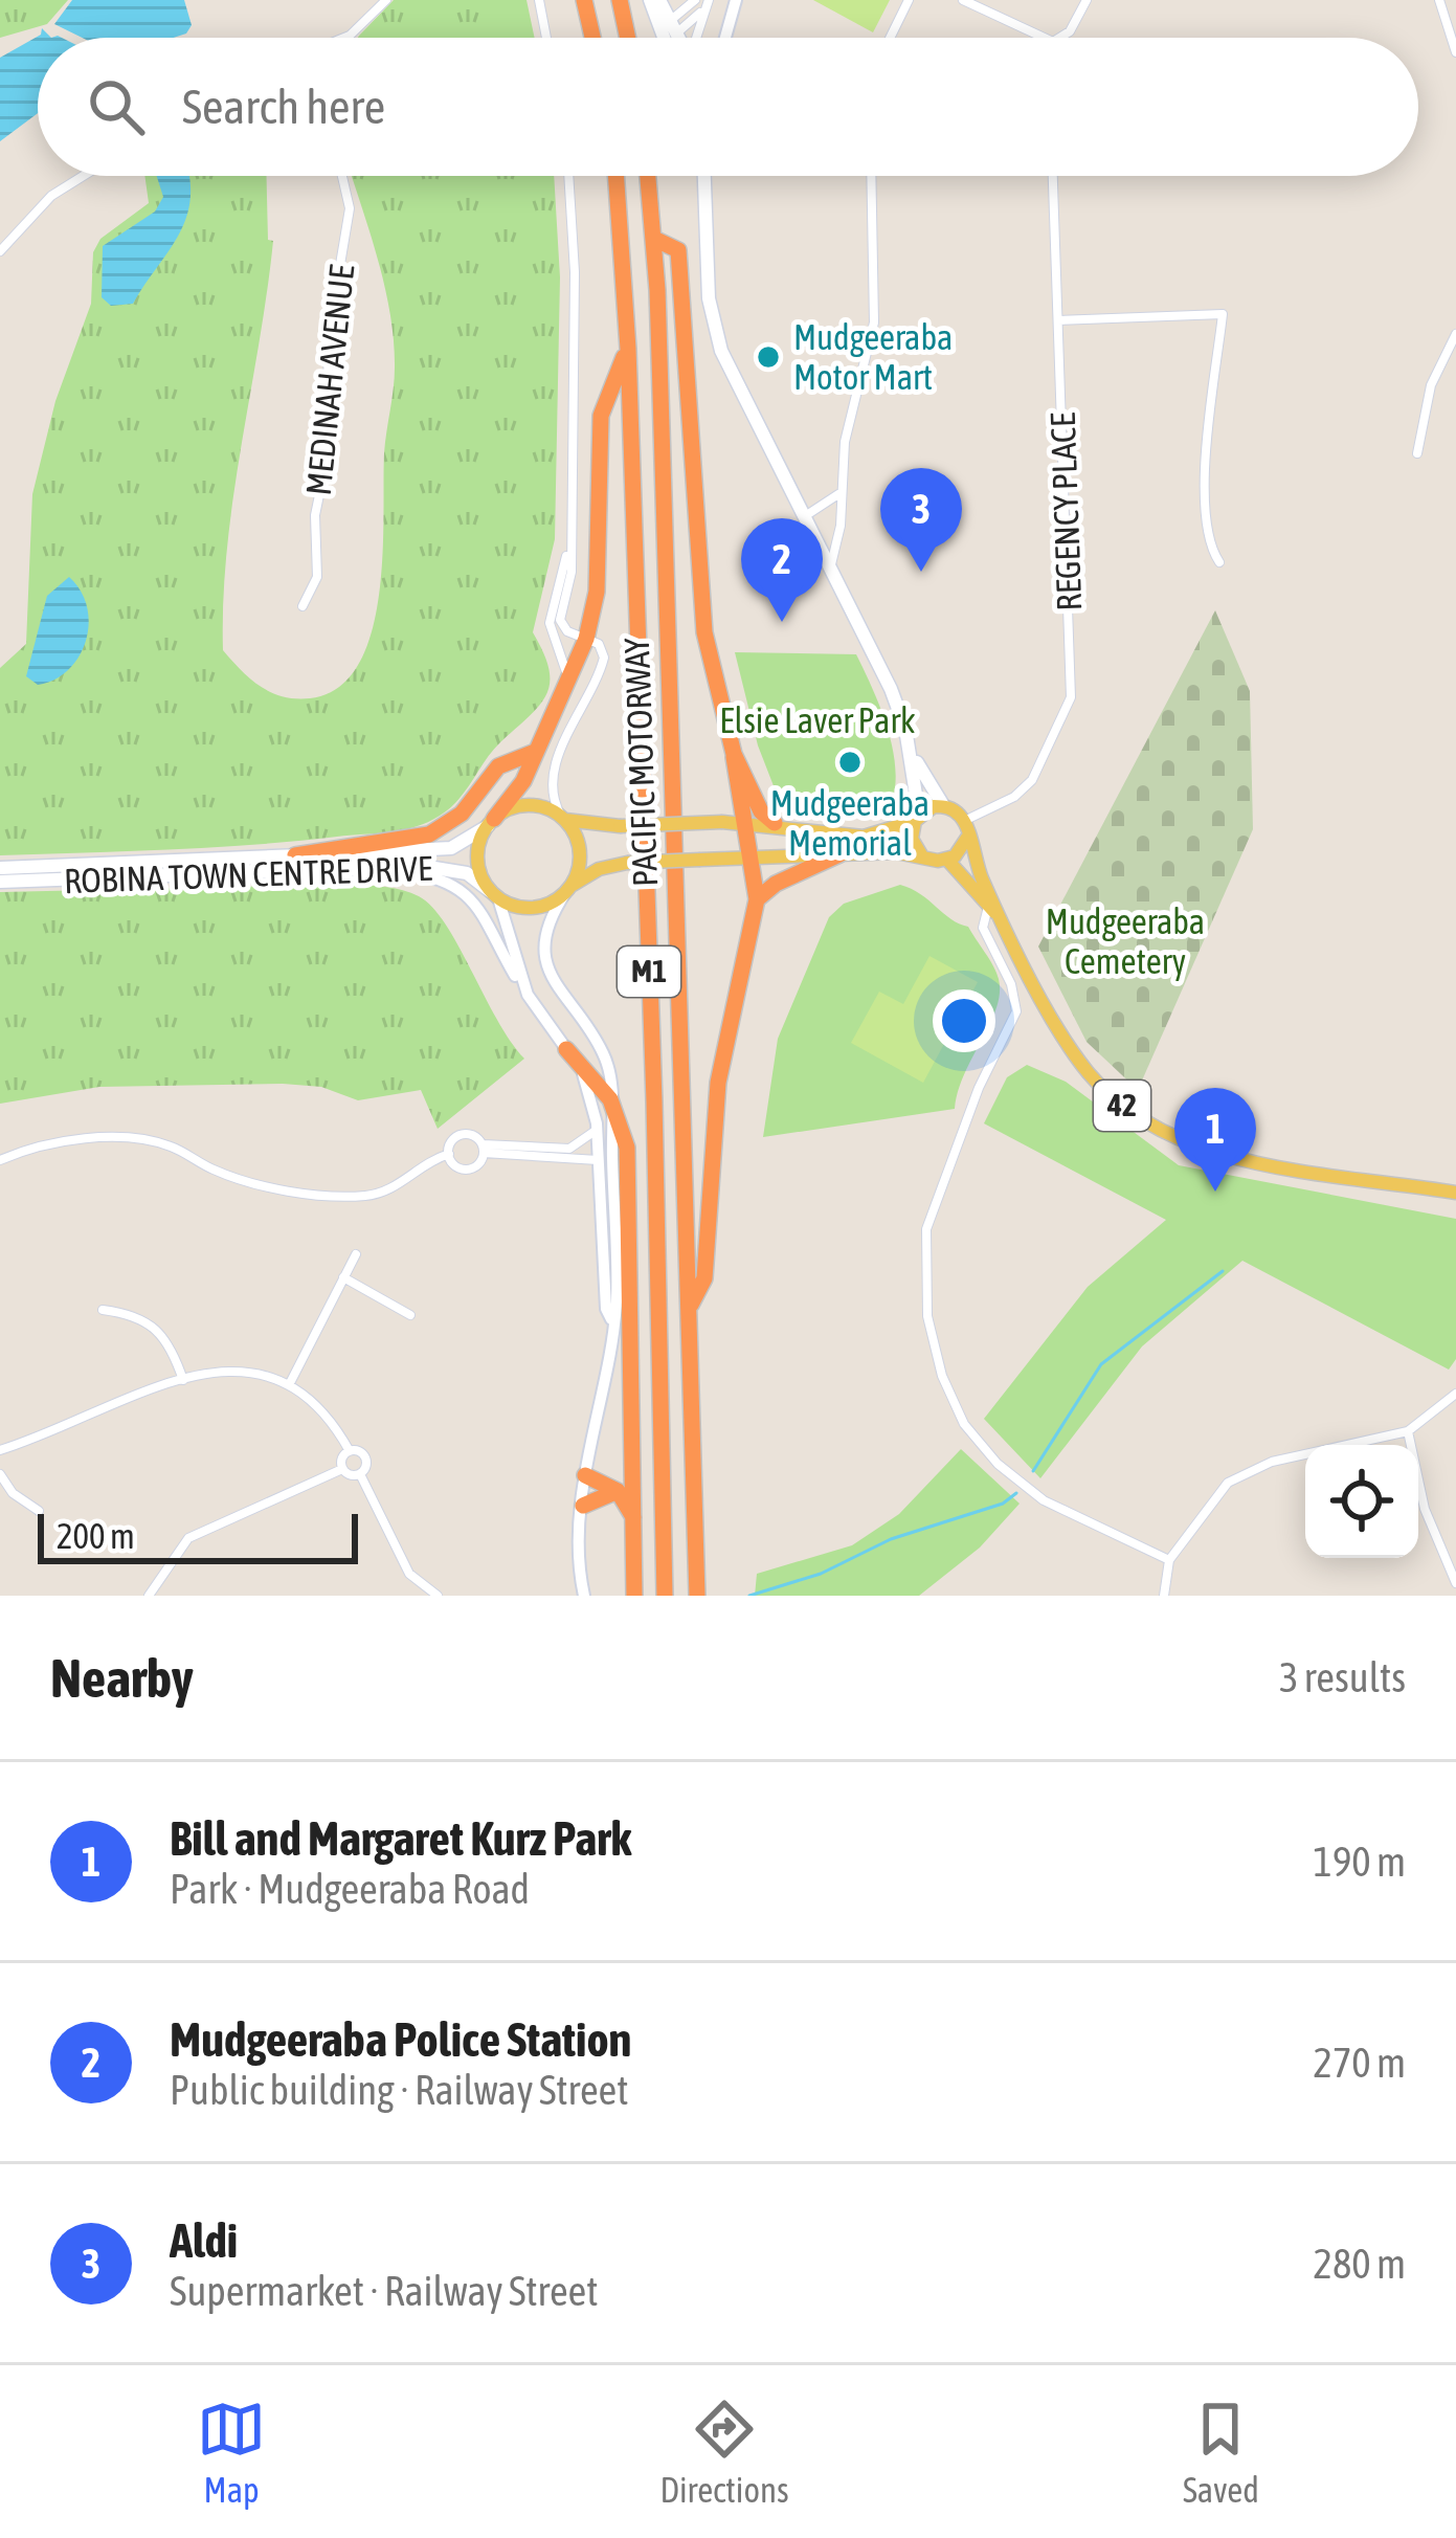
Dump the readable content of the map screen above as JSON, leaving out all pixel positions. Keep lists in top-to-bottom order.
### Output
{
  "streets": {
    "highway": ["PACIFIC MOTORWAY", "M1"],
    "main road": ["ROBINA TOWN CENTRE DRIVE", "42"],
    "street": ["MEDINAH AVENUE", "REGENCY PLACE"]
  },
  "crossings": [
    ["REGENCY PLACE", "42"],
    ["PACIFIC MOTORWAY", "M1"],
    ["ROBINA TOWN CENTRE DRIVE", "M1"]
  ],
  "parks": ["Elsie Laver Park", "Mudgeeraba Cemetery"],
  "places": ["Mudgeeraba Motor Mart", "Mudgeeraba Memorial"],
  "scale_bar": "200 m",
  "page": {
    "search": "Search here",
    "pins": ["3", "2", "1"],
    "scale": "200 m",
    "heading": ["Nearby", "3 results"],
    "list": [
      {
        "mark": "1",
        "name": "Bill and Margaret Kurz Park",
        "note": "Park · Mudgeeraba Road",
        "value": "190 m"
      },
      {
        "mark": "2",
        "name": "Mudgeeraba Police Station",
        "note": "Public building · Railway Street",
        "value": "270 m"
      },
      {
        "mark": "3",
        "name": "Aldi",
        "note": "Supermarket · Railway Street",
        "value": "280 m"
      }
    ],
    "nav": ["Map", "Directions", "Saved"]
  }
}
